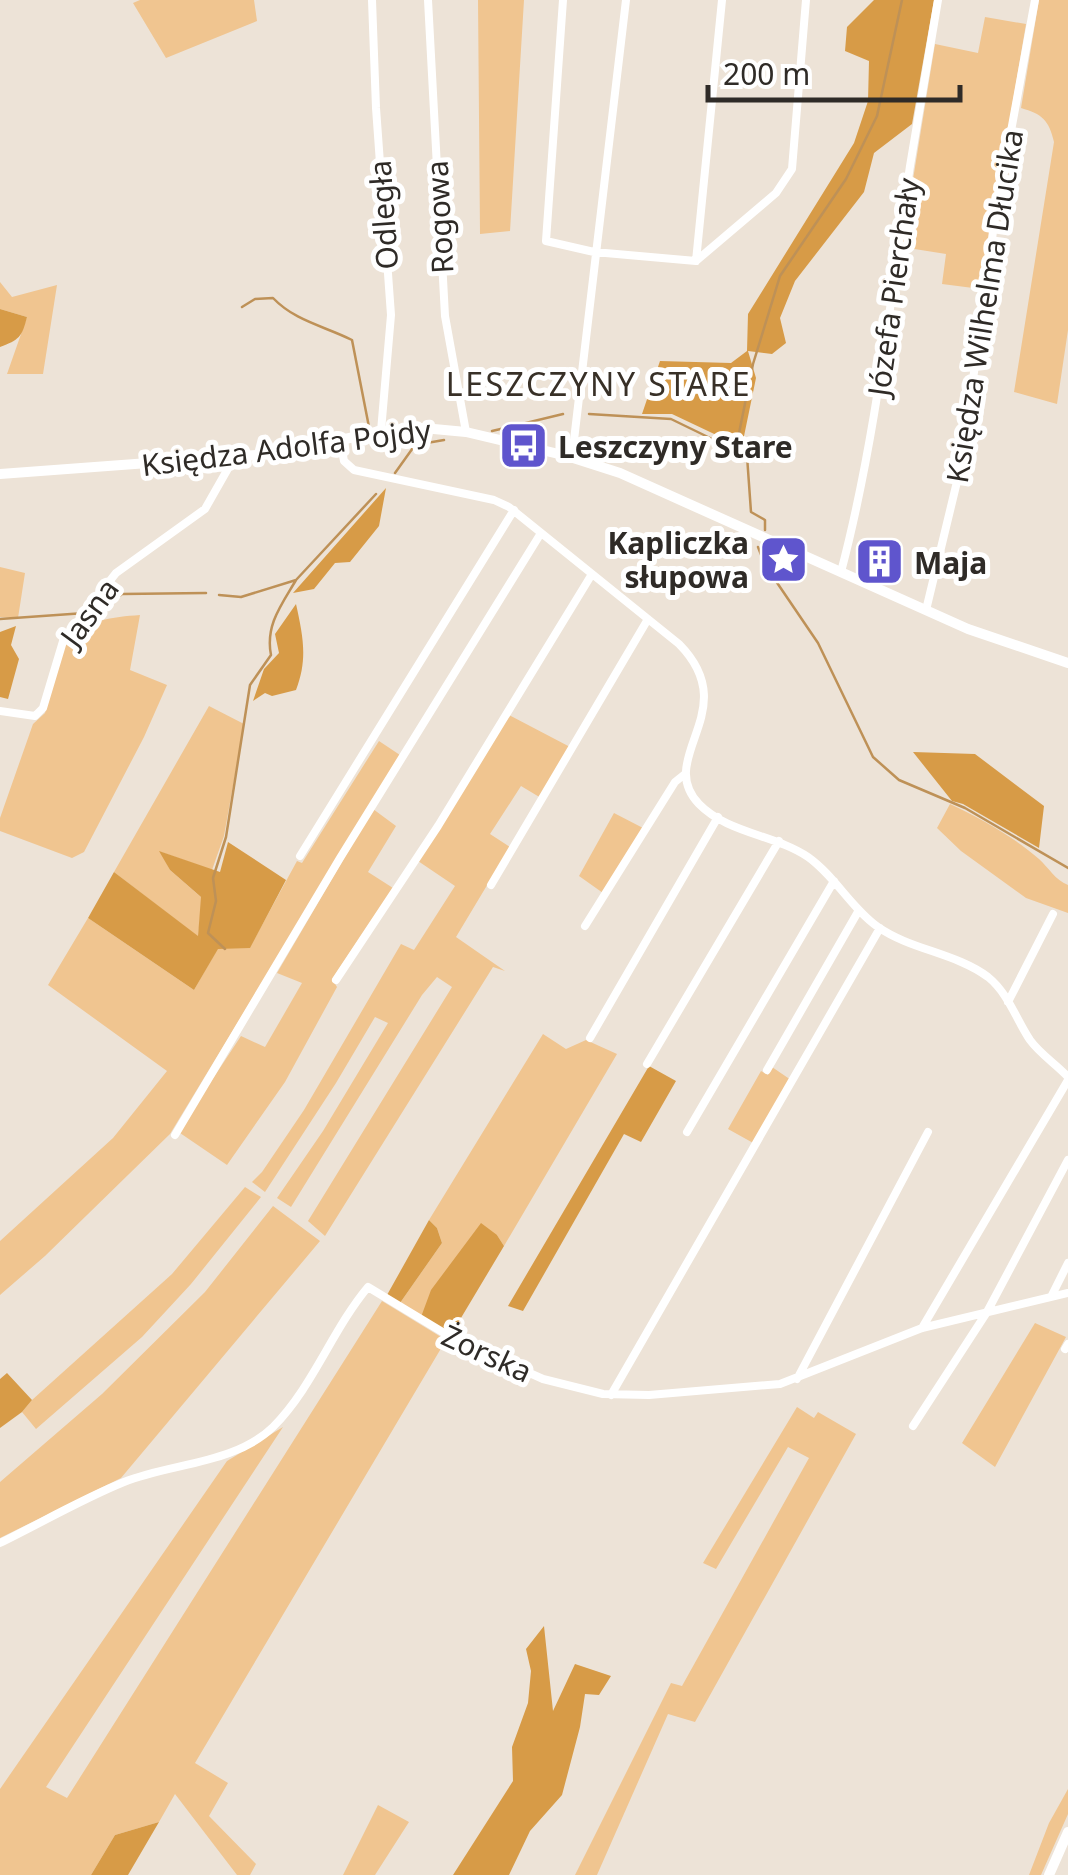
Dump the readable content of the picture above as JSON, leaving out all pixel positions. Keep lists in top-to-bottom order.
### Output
{
  "streets": {
    "street": [
      "Odległa",
      "Rogowa",
      "Józefa Pierchały",
      "Księdza Wilhelma Dłucika",
      "Księdza Adolfa Pojdy",
      "Jasna",
      "Żorska"
    ]
  },
  "crossings": [
    ["Odległa", "Księdza Adolfa Pojdy"],
    ["Rogowa", "Księdza Adolfa Pojdy"],
    ["Józefa Pierchały", "Księdza Adolfa Pojdy"],
    ["Księdza Wilhelma Dłucika", "Księdza Adolfa Pojdy"],
    ["Księdza Adolfa Pojdy", "Jasna"]
  ],
  "districts": ["LESZCZYNY STARE"],
  "places": {
    "bus stop": ["Leszczyny Stare"],
    "place": ["Kapliczka słupowa"],
    "building": ["Maja"]
  },
  "scale_bar": "200 m"
}
